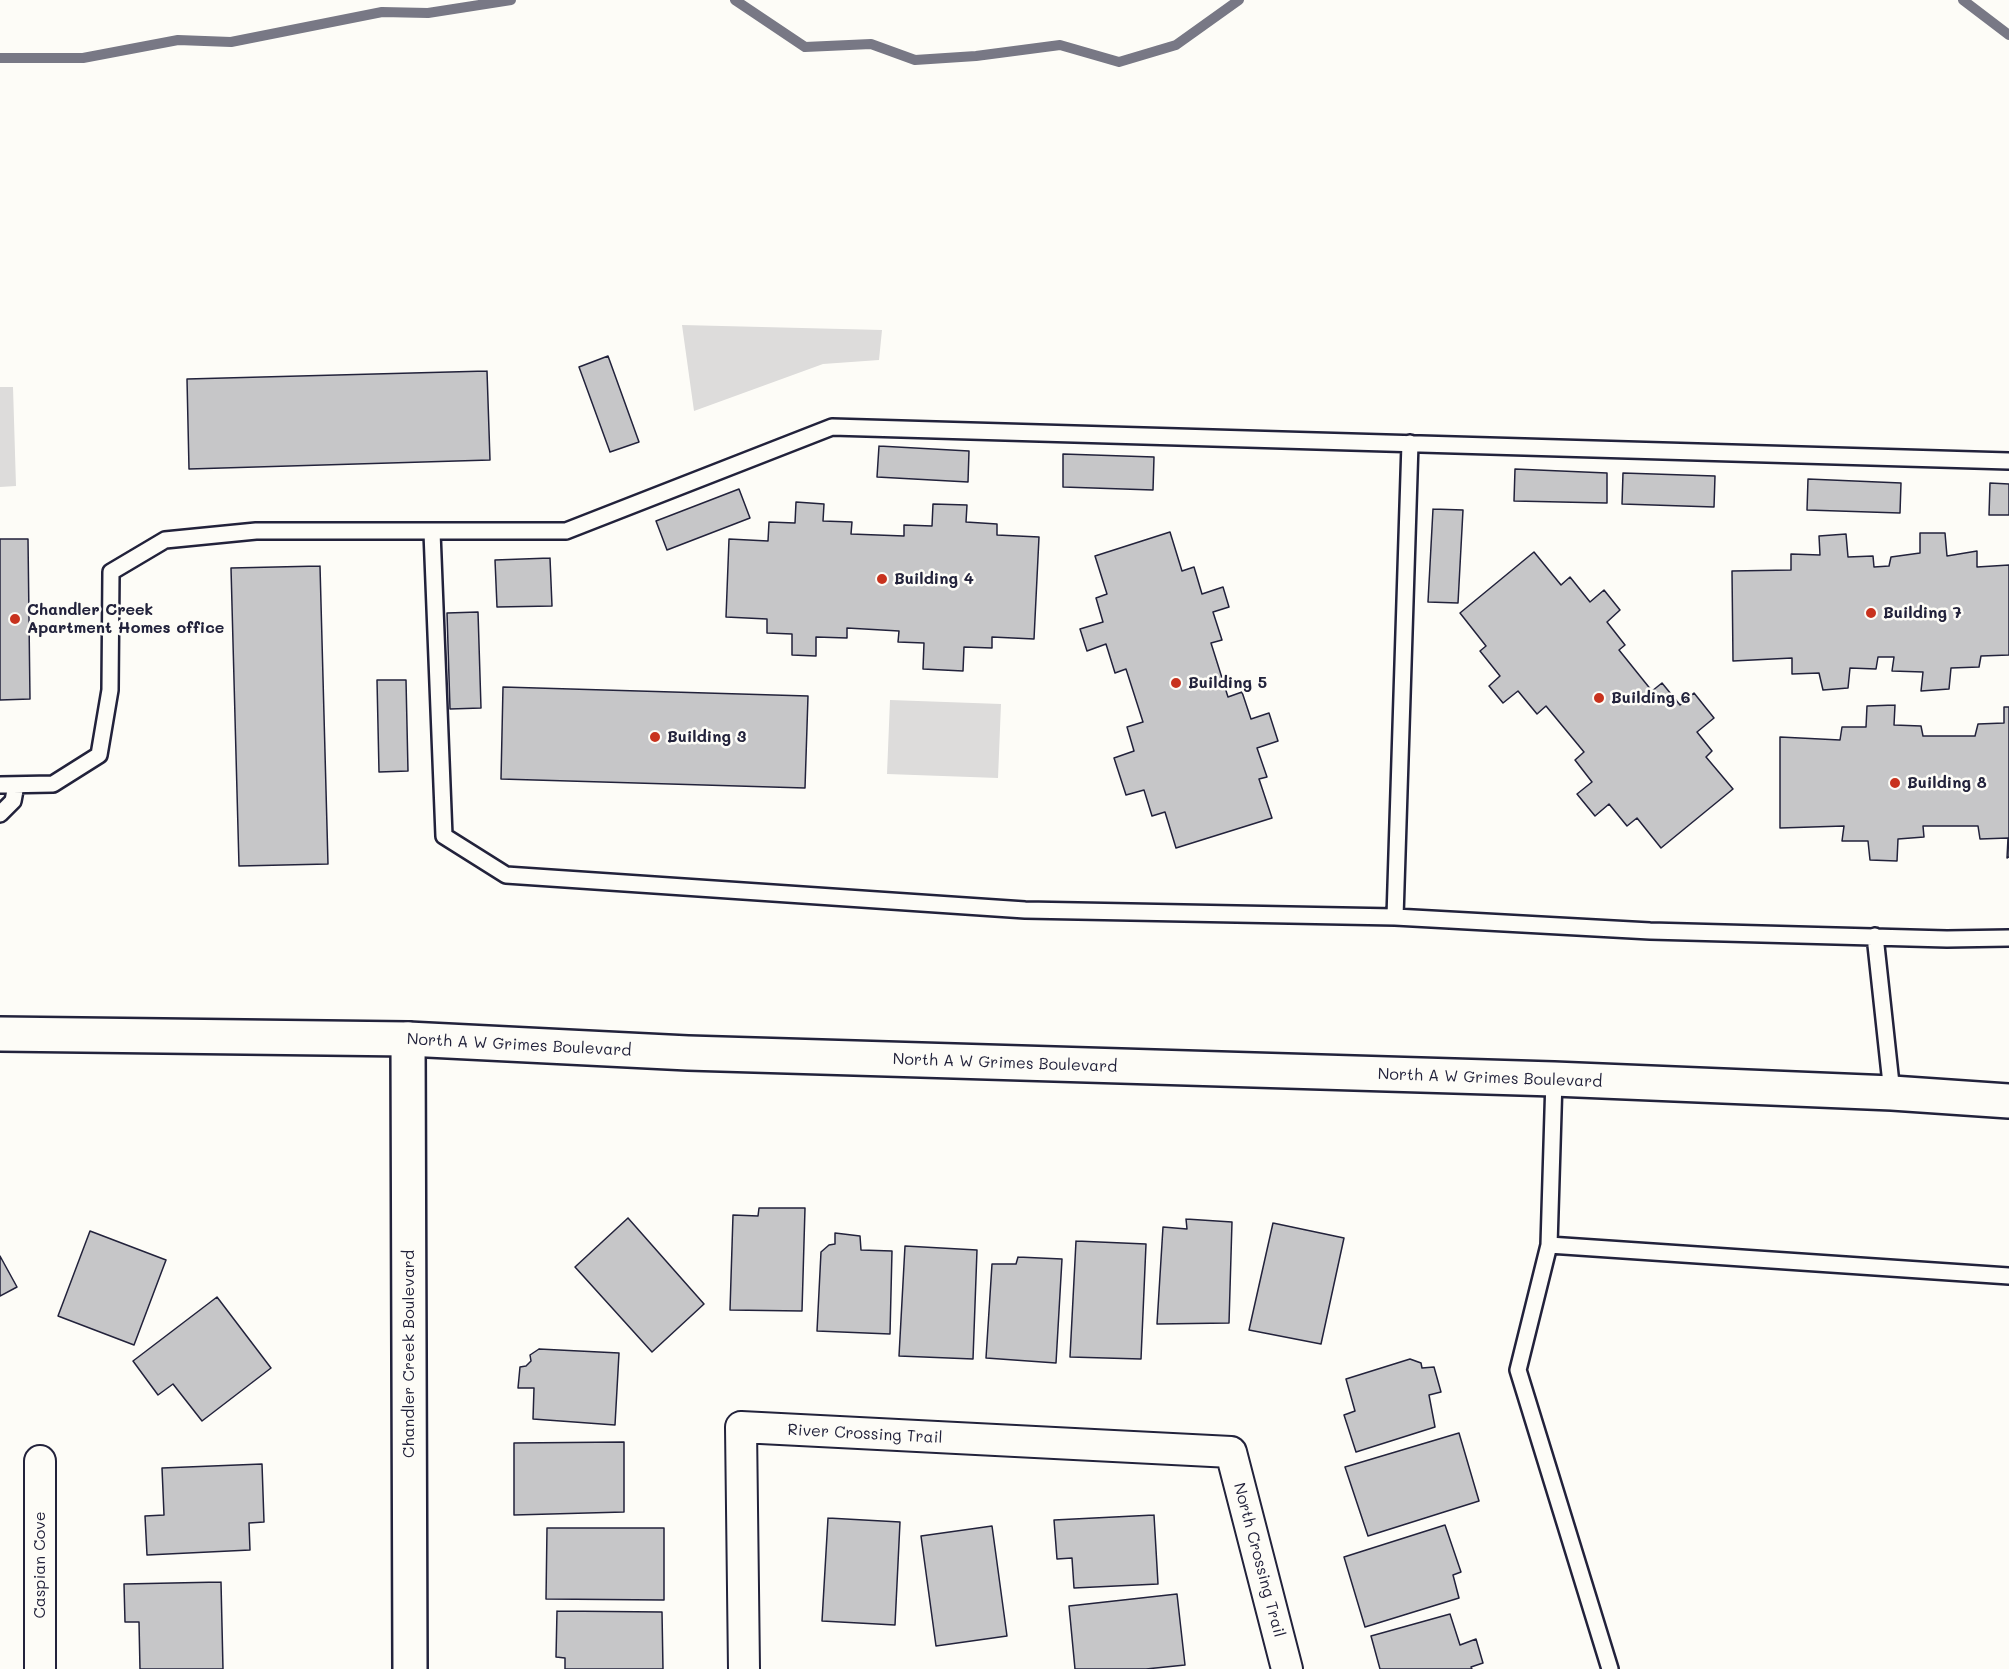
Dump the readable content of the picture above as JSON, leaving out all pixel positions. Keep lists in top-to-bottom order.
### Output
{
  "streets": {
    "main road": ["North A W Grimes Boulevard", "Chandler Creek Boulevard"],
    "street": ["River Crossing Trail", "North Crossing Trail", "Caspian Cove"]
  },
  "crossings": [
    ["North A W Grimes Boulevard", "Chandler Creek Boulevard"],
    ["River Crossing Trail", "North Crossing Trail"]
  ],
  "places": [
    "Building 4",
    "Building 7",
    "Chandler Creek Apartment Homes office",
    "Building 5",
    "Building 6",
    "Building 3",
    "Building 8"
  ]
}
